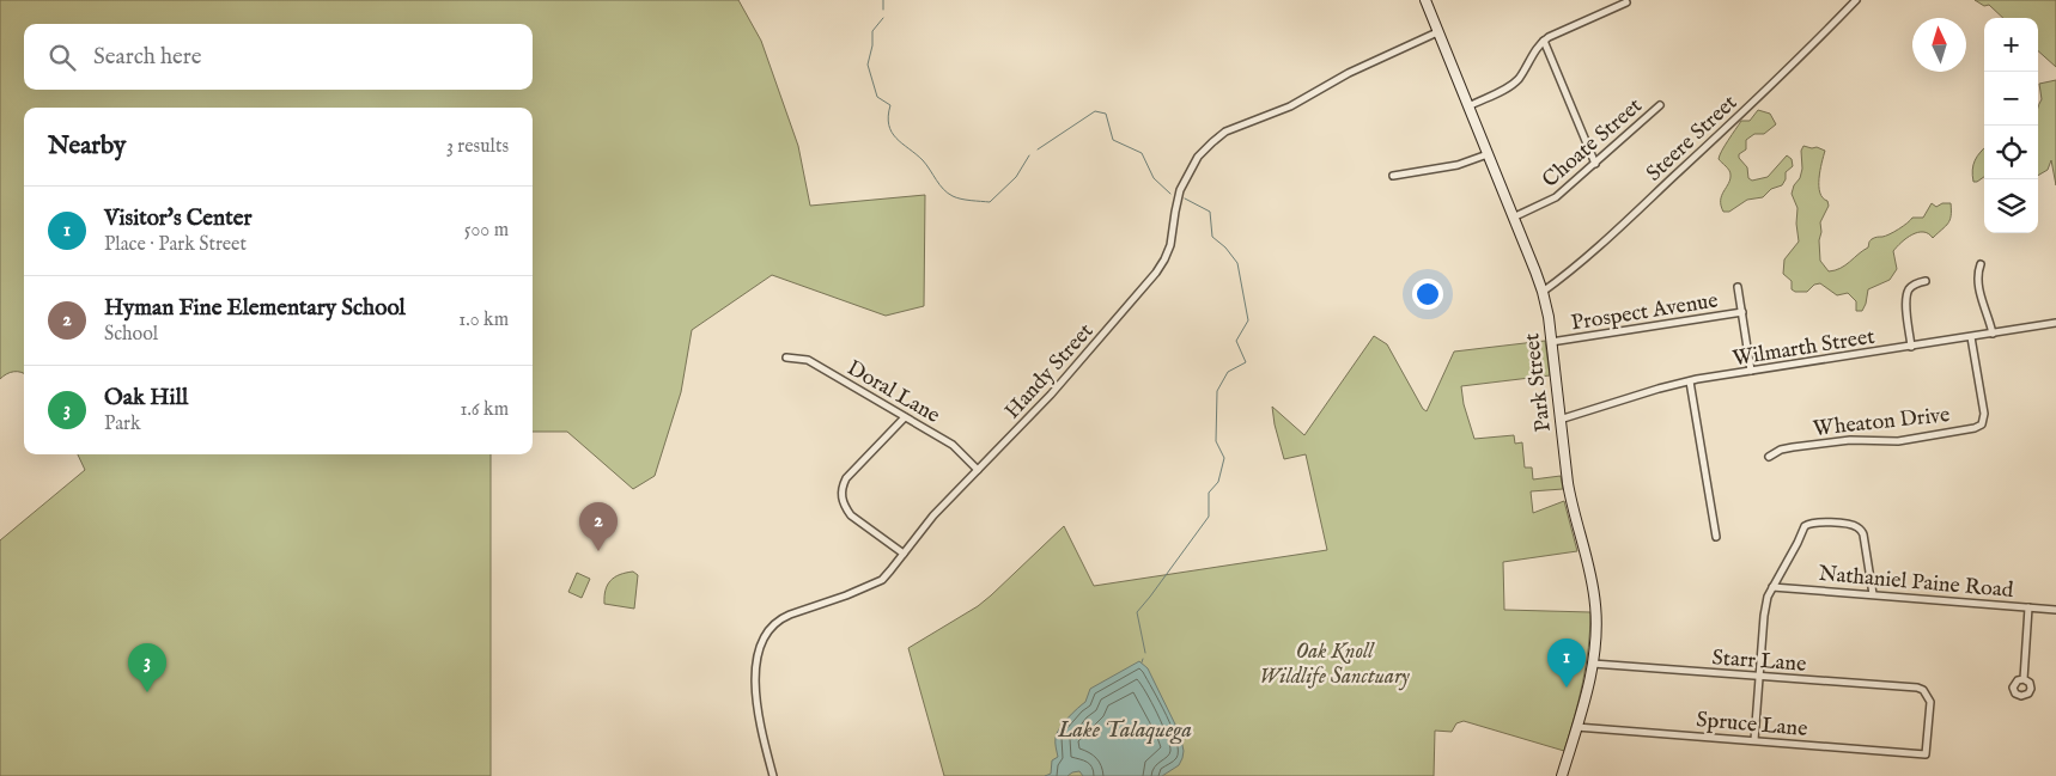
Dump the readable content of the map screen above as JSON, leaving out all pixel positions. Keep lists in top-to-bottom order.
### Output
{
  "streets": {
    "main road": ["Park Street"],
    "street": [
      "Steere Street",
      "Choate Street",
      "Prospect Avenue",
      "Wilmarth Street",
      "Handy Street",
      "Doral Lane",
      "Wheaton Drive",
      "Nathaniel Paine Road",
      "Starr Lane",
      "Spruce Lane"
    ]
  },
  "crossings": [
    ["Steere Street", "Park Street"],
    ["Choate Street", "Park Street"],
    ["Prospect Avenue", "Park Street"],
    ["Wilmarth Street", "Park Street"],
    ["Wilmarth Street", "Wheaton Drive"],
    ["Handy Street", "Park Street"],
    ["Handy Street", "Doral Lane"],
    ["Park Street", "Starr Lane"],
    ["Park Street", "Spruce Lane"],
    ["Starr Lane", "Spruce Lane"]
  ],
  "water": ["Lake Talaquega"],
  "parks": ["Oak Knoll Wildlife Sanctuary"],
  "north": "top",
  "page": {
    "map_buttons": ["+", "−"],
    "search": "Search here",
    "heading": ["Nearby", "3 results"],
    "list": [
      {
        "mark": "1",
        "name": "Visitor's Center",
        "note": "Place · Park Street",
        "value": "500 m"
      },
      {
        "mark": "2",
        "name": "Hyman Fine Elementary School",
        "note": "School",
        "value": "1.0 km"
      },
      {
        "mark": "3",
        "name": "Oak Hill",
        "note": "Park",
        "value": "1.6 km"
      }
    ],
    "pins": ["2", "1", "3"]
  }
}
